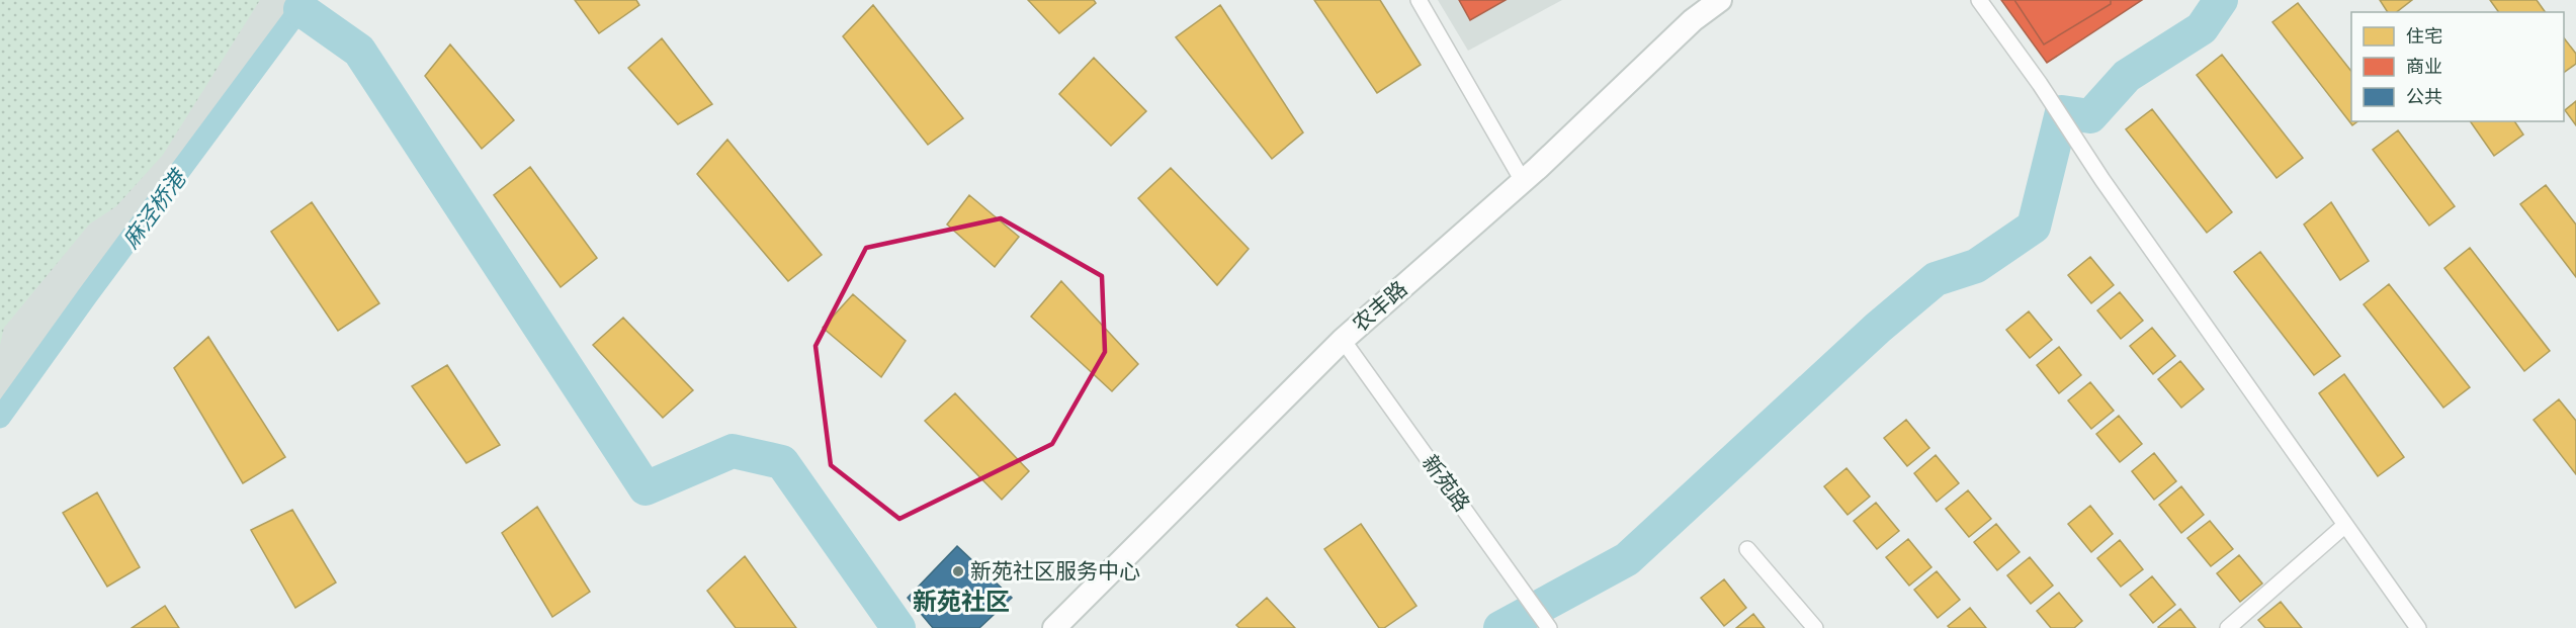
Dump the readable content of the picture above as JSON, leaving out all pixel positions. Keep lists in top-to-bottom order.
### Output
{
  "streets": {
    "main road": ["农丰路"],
    "street": ["新苑路"]
  },
  "crossings": [
    ["农丰路", "新苑路"]
  ],
  "districts": ["新苑社区"],
  "water": ["麻泾桥港"],
  "places": ["新苑社区服务中心"],
  "legend": ["住宅", "商业", "公共"]
}
